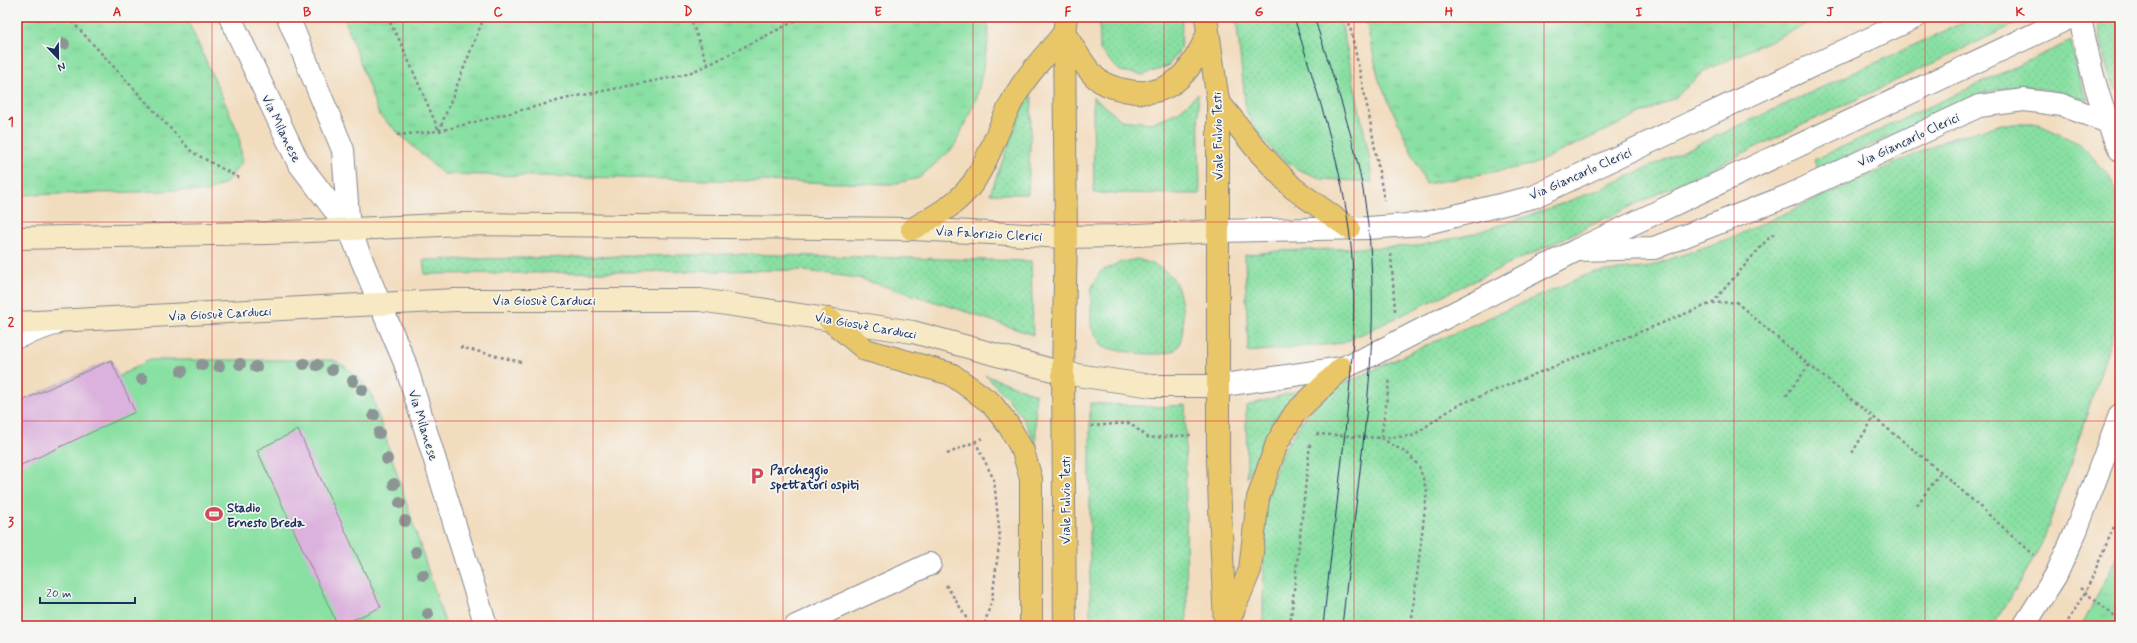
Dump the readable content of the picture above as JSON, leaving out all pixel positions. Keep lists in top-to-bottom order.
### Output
{
  "streets": {
    "main road": ["Viale Fulvio Testi", "Via Fabrizio Clerici", "Via Giosuè Carducci"],
    "street": ["Via Milanese", "Via Giancarlo Clerici"]
  },
  "crossings": [
    ["Via Milanese", "Via Giosuè Carducci"],
    ["Viale Fulvio Testi", "Via Giancarlo Clerici"],
    ["Viale Fulvio Testi", "Via Fabrizio Clerici"],
    ["Viale Fulvio Testi", "Via Giosuè Carducci"]
  ],
  "places": {
    "parking": ["Parcheggio spettatori ospiti"],
    "sports": ["Stadio Ernesto Breda"]
  },
  "scale_bar": "20 m",
  "north": "bottom",
  "grid": {
    "columns": [
      "A",
      "B",
      "C",
      "D",
      "E",
      "F",
      "G",
      "H",
      "I",
      "J",
      "K"
    ],
    "rows": ["1", "2", "3"]
  }
}
